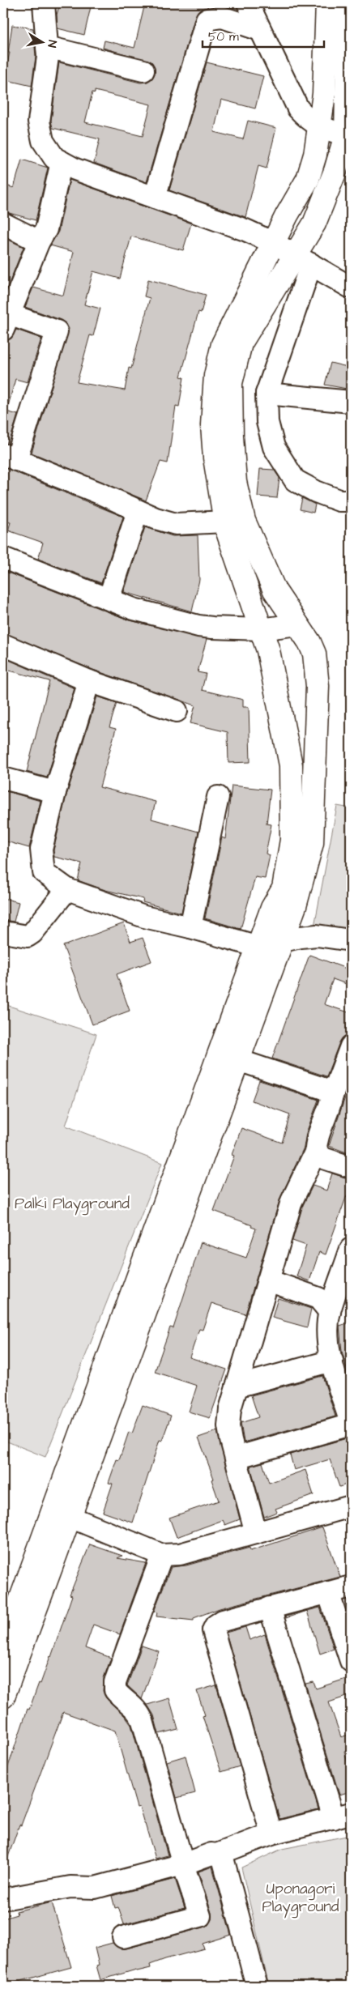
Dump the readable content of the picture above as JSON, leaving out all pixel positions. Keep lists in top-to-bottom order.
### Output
{
  "parks": ["Palki Playground", "Uponagori Playground"],
  "scale_bar": "50 m",
  "north": "right"
}
